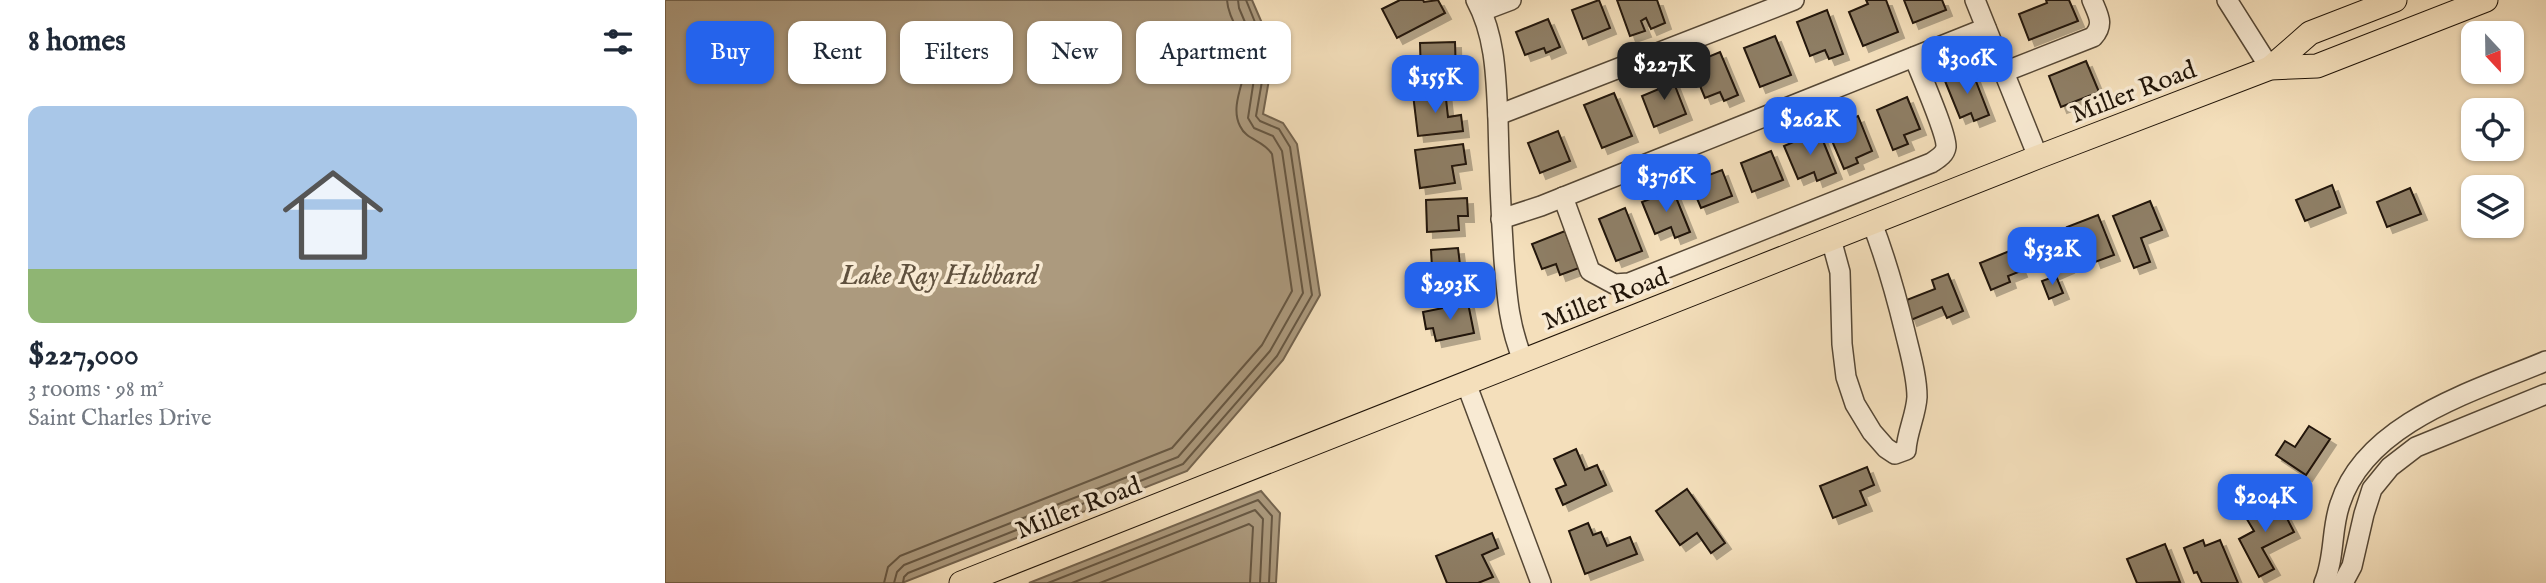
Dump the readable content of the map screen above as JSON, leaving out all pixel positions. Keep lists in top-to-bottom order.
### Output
{
  "streets": {
    "main road": ["Miller Road"]
  },
  "water": ["Lake Ray Hubbard"],
  "north": "bottom",
  "page": {
    "heading": "8 homes",
    "chip": [
      "Buy",
      "Rent",
      "Filters",
      "New",
      "Apartment"
    ],
    "price": [
      "$306K",
      "$227K",
      "$155K",
      "$262K",
      "$376K",
      "$532K",
      "$293K",
      "$204K"
    ],
    "list": [
      {
        "name": "$227,000",
        "note": "3 rooms · 98 m² · Saint Charles Drive"
      }
    ]
  }
}
